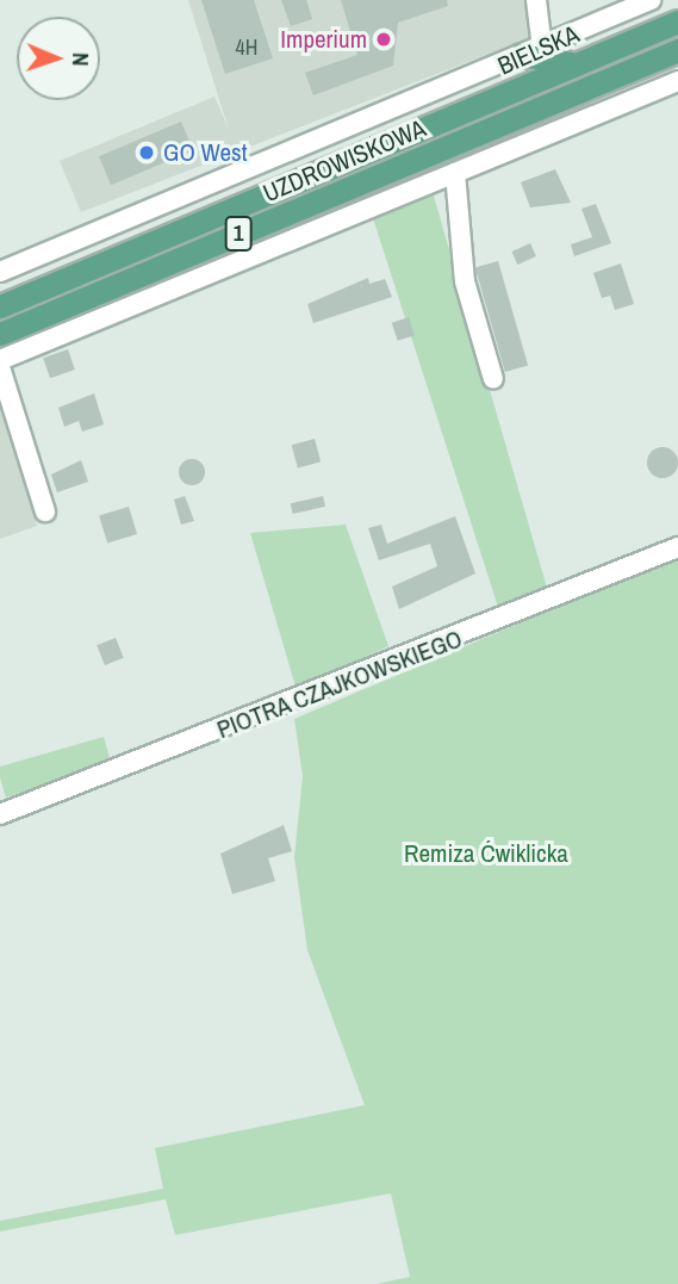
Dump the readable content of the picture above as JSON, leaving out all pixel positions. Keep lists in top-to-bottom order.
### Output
{
  "streets": {
    "main road": ["BIELSKA", "UZDROWISKOWA", "1"],
    "street": ["PIOTRA CZAJKOWSKIEGO"]
  },
  "crossings": [
    ["BIELSKA", "UZDROWISKOWA"]
  ],
  "parks": ["Remiza Ćwiklicka"],
  "places": ["Imperium", "GO West"],
  "house_numbers": ["4H"],
  "north": "right"
}
